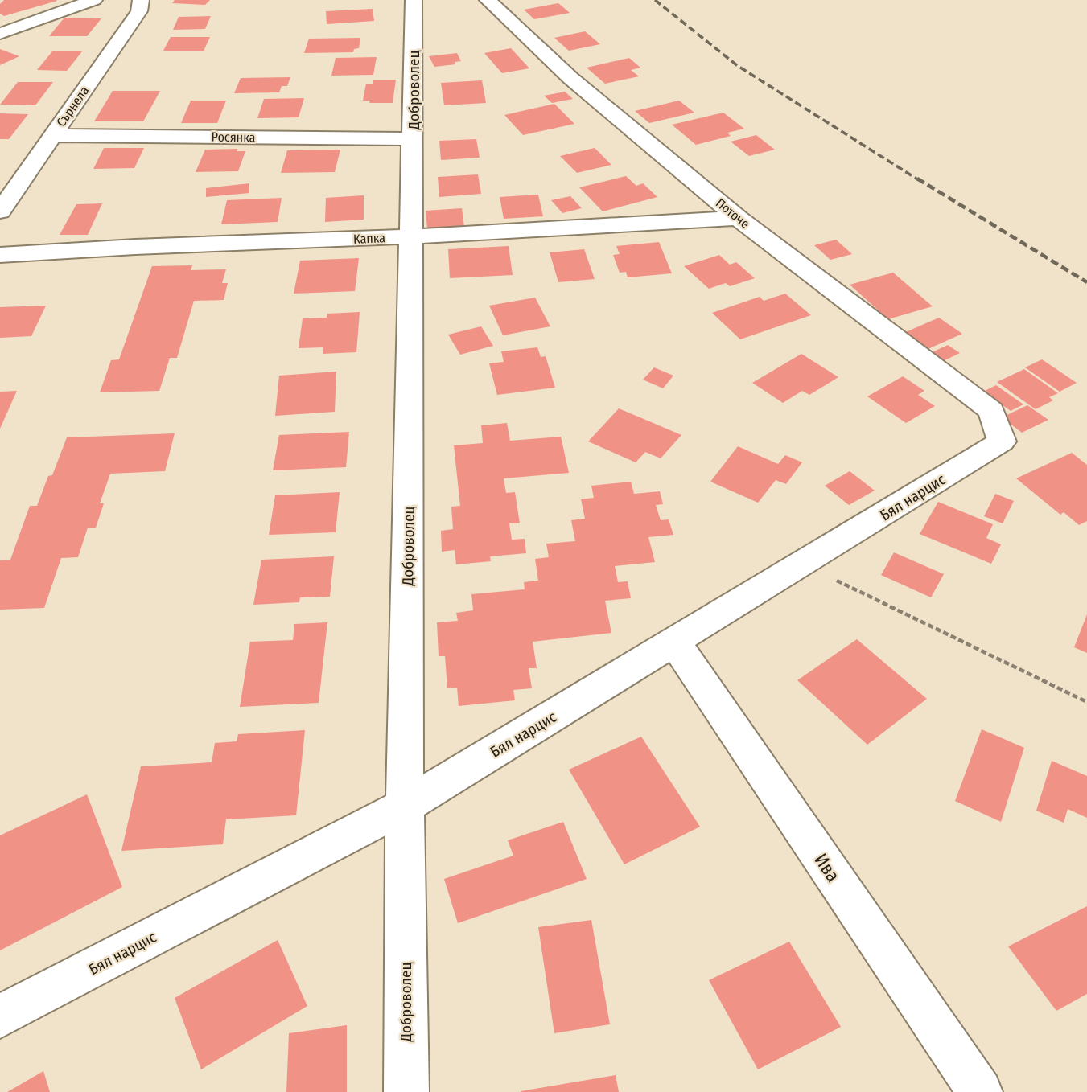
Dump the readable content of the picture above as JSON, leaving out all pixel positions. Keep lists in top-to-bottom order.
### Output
{
  "streets": {
    "street": [
      "Доброволец",
      "Сърнела",
      "Росянка",
      "Поточе",
      "Капка",
      "Бял нарцис",
      "Ива"
    ]
  },
  "crossings": [
    ["Доброволец", "Росянка"],
    ["Доброволец", "Капка"],
    ["Доброволец", "Бял нарцис"],
    ["Сърнела", "Росянка"],
    ["Поточе", "Капка"],
    ["Поточе", "Бял нарцис"],
    ["Бял нарцис", "Ива"]
  ]
}
